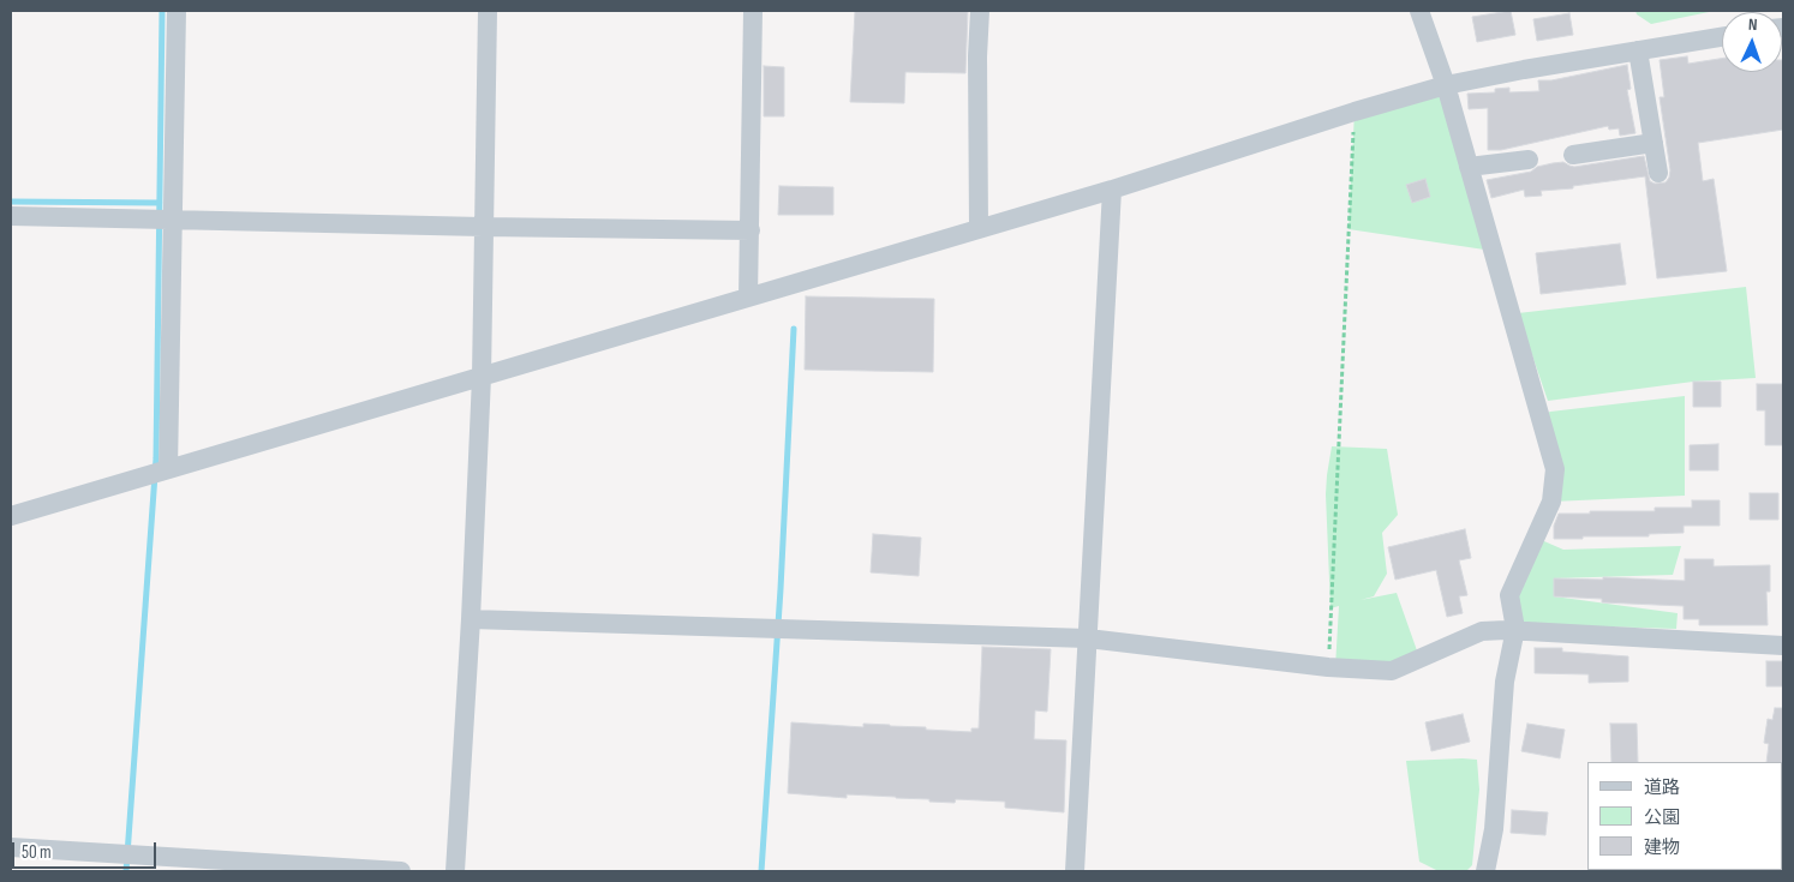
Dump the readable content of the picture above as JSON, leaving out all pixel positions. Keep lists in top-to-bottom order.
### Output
{
  "legend": ["道路", "公園", "建物"],
  "scale_bar": "50 m",
  "north": "top"
}
